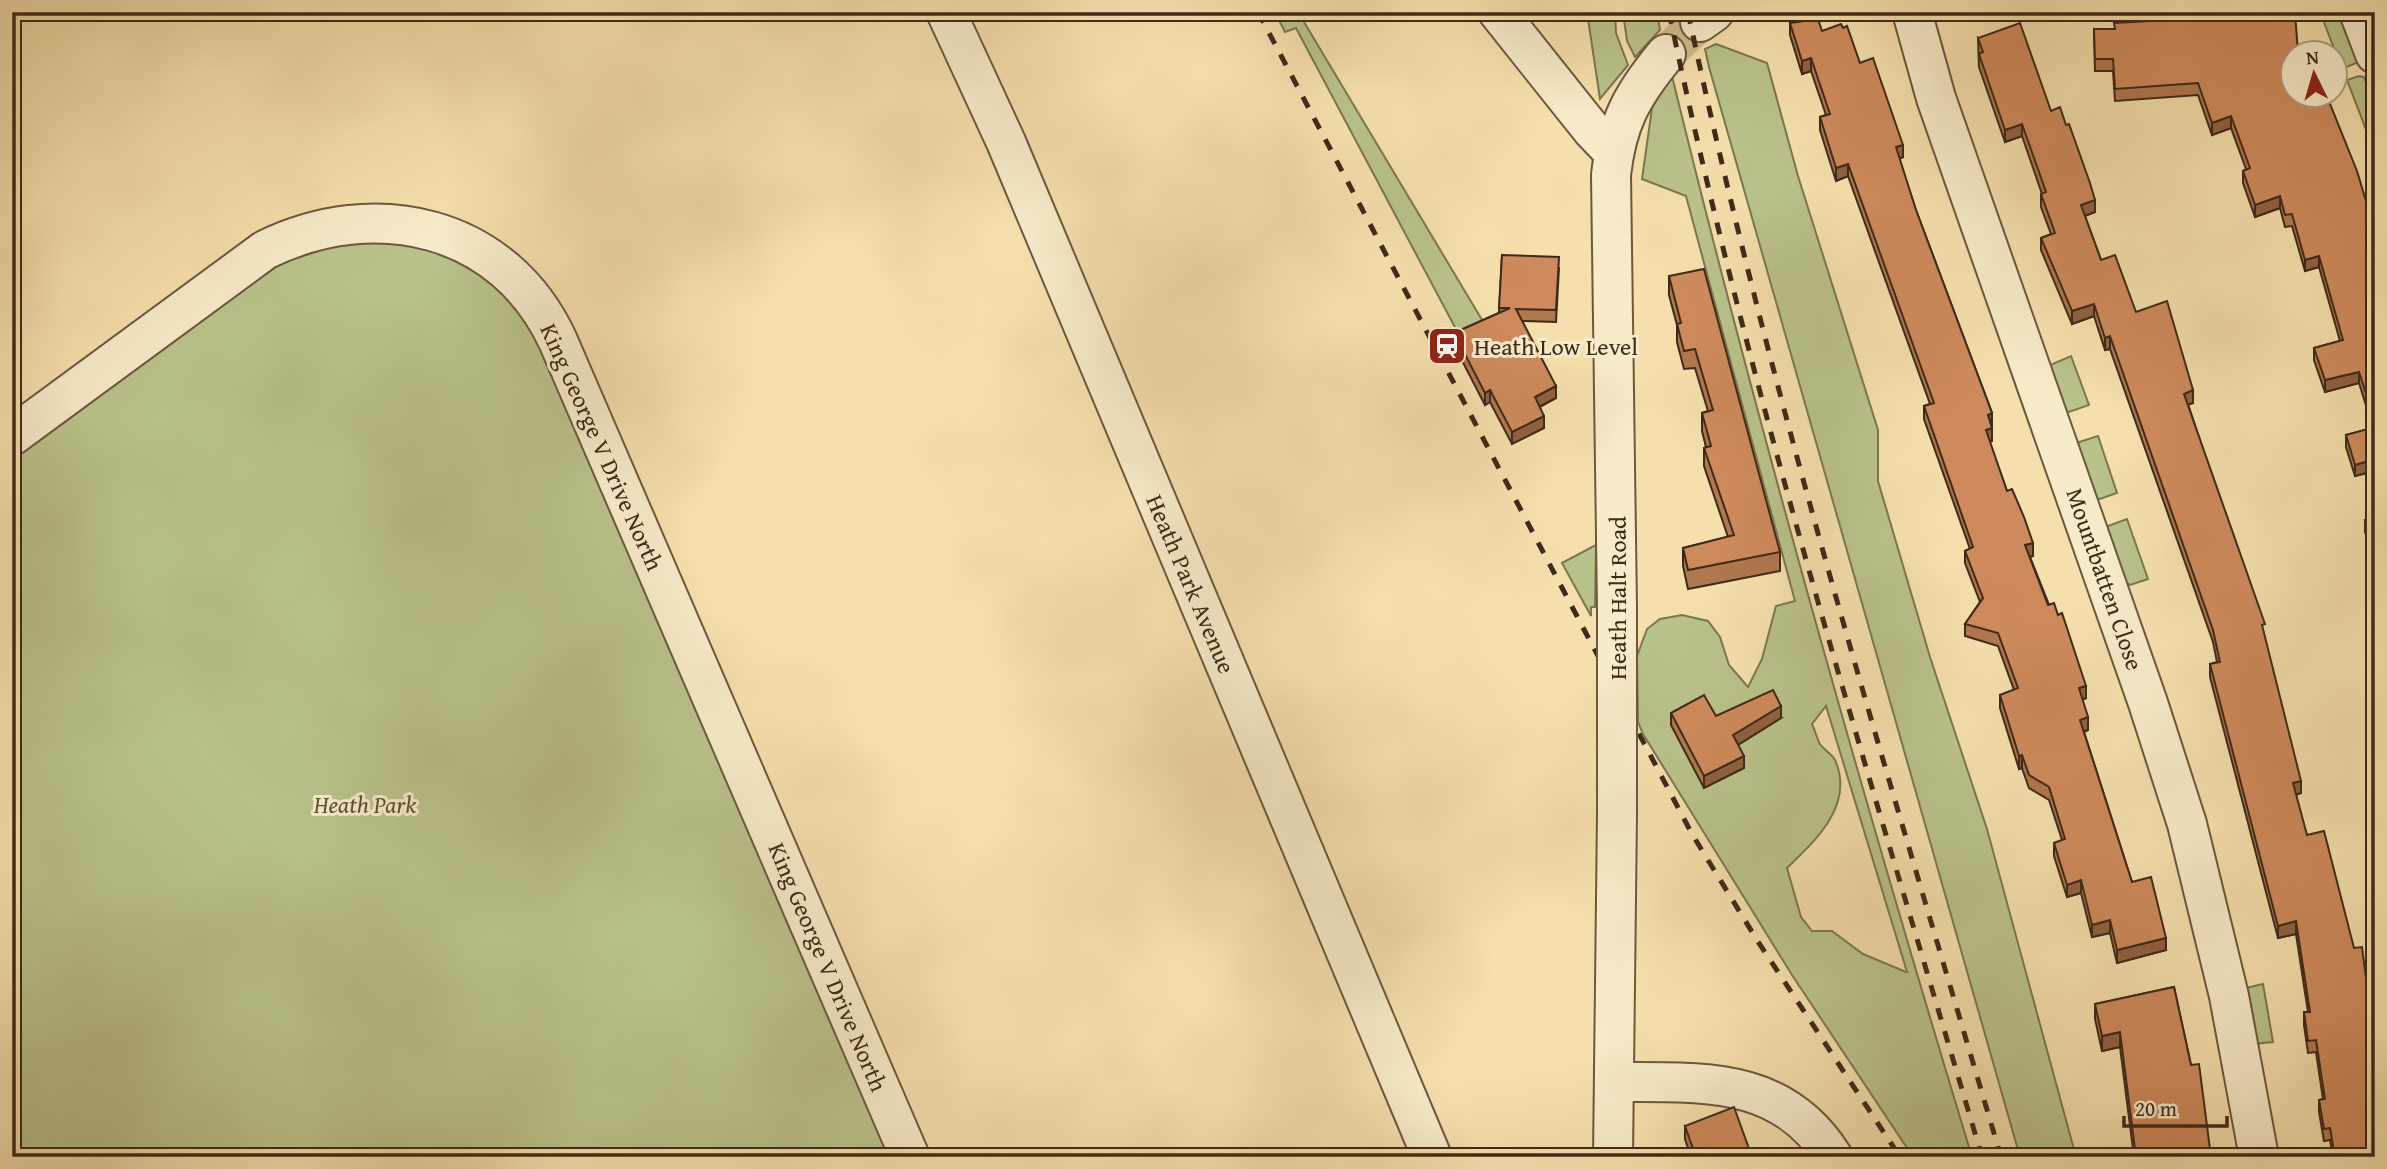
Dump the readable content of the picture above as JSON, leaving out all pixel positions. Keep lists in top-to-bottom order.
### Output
{
  "streets": {
    "street": [
      "King George V Drive North",
      "Mountbatten Close",
      "Heath Park Avenue",
      "Heath Halt Road"
    ]
  },
  "parks": ["Heath Park"],
  "places": {
    "station": ["Heath Low Level"]
  },
  "scale_bar": "20 m",
  "north": "top"
}
